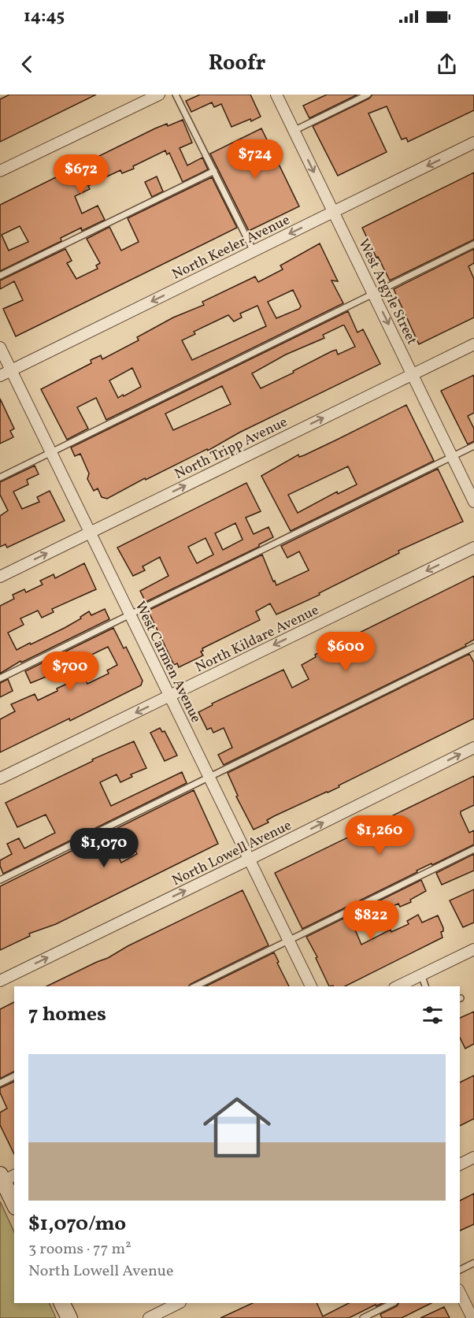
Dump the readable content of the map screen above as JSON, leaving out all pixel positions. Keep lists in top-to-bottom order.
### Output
{
  "streets": {
    "street": [
      "North Keeler Avenue",
      "West Argyle Street",
      "North Tripp Avenue",
      "North Kildare Avenue",
      "West Carmen Avenue",
      "North Lowell Avenue"
    ]
  },
  "crossings": [
    ["North Keeler Avenue", "West Argyle Street"],
    ["North Keeler Avenue", "West Carmen Avenue"],
    ["West Argyle Street", "North Tripp Avenue"],
    ["North Tripp Avenue", "West Carmen Avenue"],
    ["North Kildare Avenue", "West Carmen Avenue"],
    ["West Carmen Avenue", "North Lowell Avenue"]
  ],
  "one_way": [
    "North Keeler Avenue",
    "West Argyle Street",
    "North Tripp Avenue",
    "North Kildare Avenue",
    "North Lowell Avenue"
  ],
  "page": {
    "status": "14:45",
    "header": "Roofr",
    "price": [
      "$724",
      "$672",
      "$600",
      "$700",
      "$1,260",
      "$1,070",
      "$822"
    ],
    "heading": "7 homes",
    "list": [
      {
        "name": "$1,070/mo",
        "note": "3 rooms · 77 m² · North Lowell Avenue"
      }
    ]
  }
}
